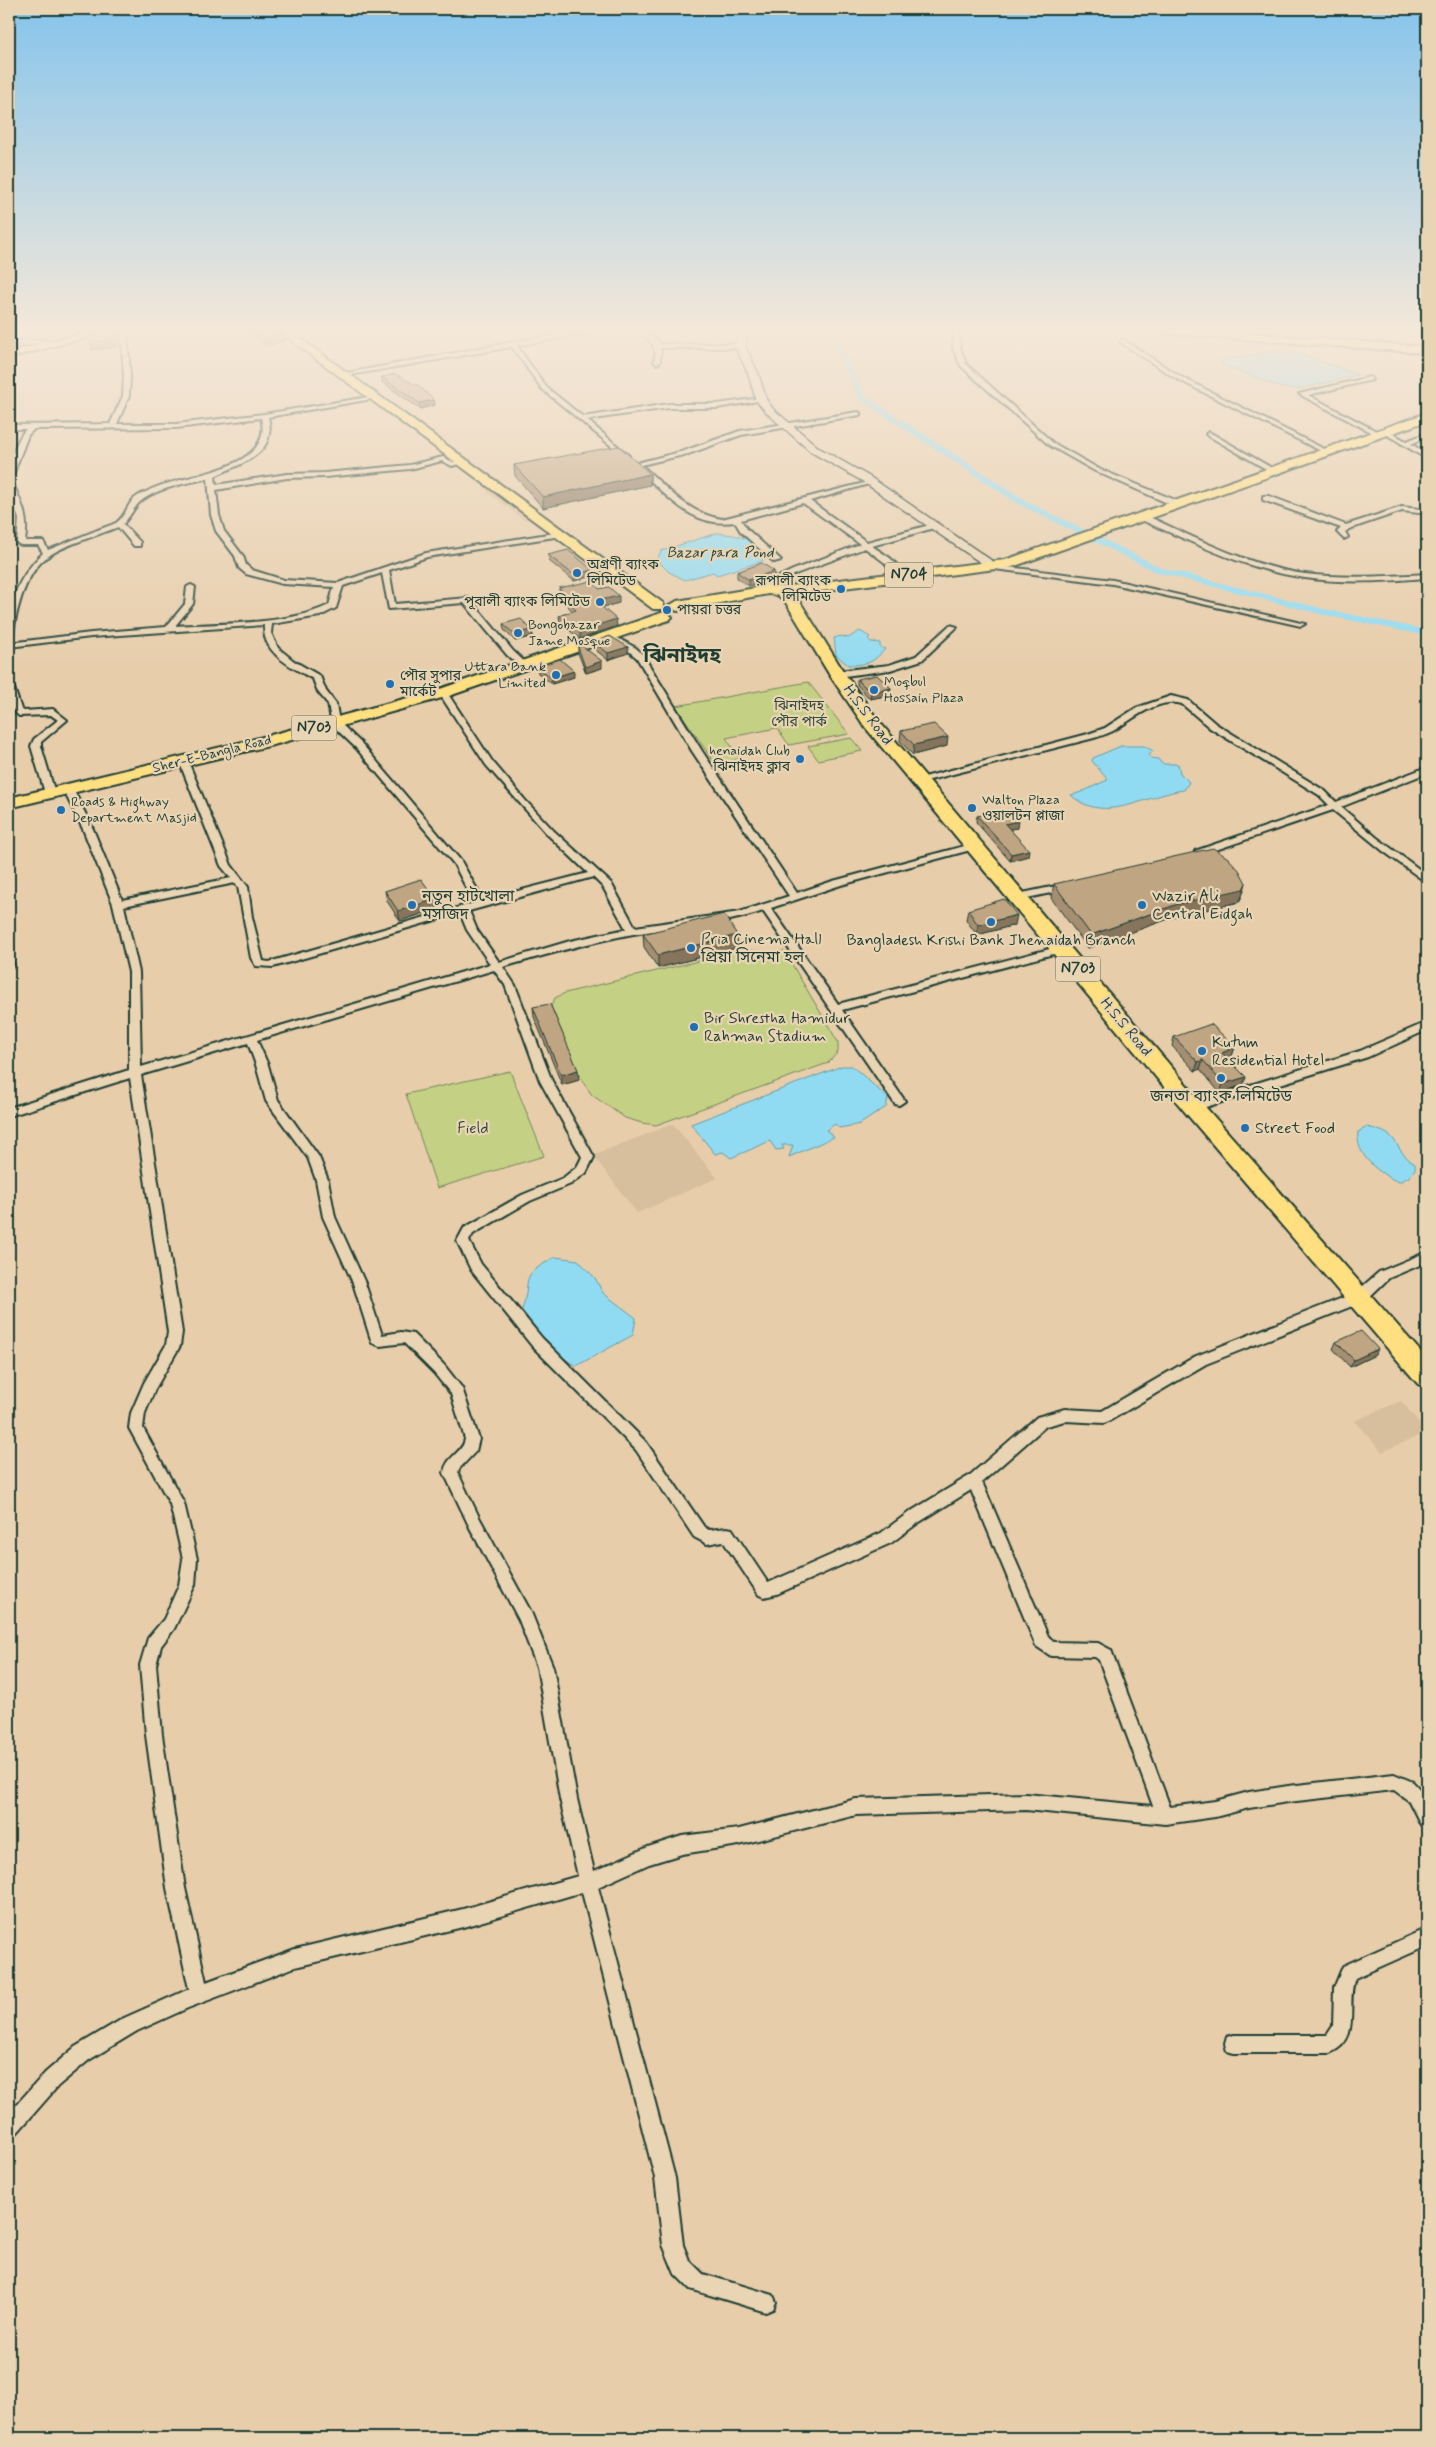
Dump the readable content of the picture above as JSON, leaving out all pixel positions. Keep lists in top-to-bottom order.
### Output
{
  "streets": {
    "highway": [
      "N704",
      "H.S.S Road",
      "N703",
      "Sher-E-Bangla Road"
    ]
  },
  "crossings": [
    ["N704", "H.S.S Road"],
    ["N704", "N703"],
    ["H.S.S Road", "N703"],
    ["N703", "Sher-E-Bangla Road"]
  ],
  "districts": ["ঝিনাইদহ"],
  "water": ["Bazar para Pond"],
  "parks": ["ঝিনাইদহ পৌর পার্ক", "Field"],
  "places": [
    "অগ্রণী ব্যাংক লিমিটেড",
    "রূপালী ব্যাংক লিমিটেড",
    "পূবালী ব্যাংক লিমিটেড",
    "পায়রা চত্তর",
    "Bongobazar Jame Mosque",
    "Uttara Bank Limited",
    "পৌর সুপার মার্কেট",
    "Moqbul Hossain Plaza",
    "henaidah Club ঝিনাইদহ ক্লাব",
    "Walton Plaza ওয়ালটন প্লাজা",
    "Roads & Highway Department Masjid",
    "নতুন হাটখোলা মসজিদ",
    "Wazir Ali Central Eidgah",
    "Bangladesh Krishi Bank Jhenaidah Branch",
    "Pria Cinema Hall প্রিয়া সিনেমা হল",
    "Bir Shrestha Hamidur Rahman Stadium",
    "Kutum Residential Hotel",
    "জনতা ব্যাংক লিমিটেড",
    "Street Food"
  ]
}
